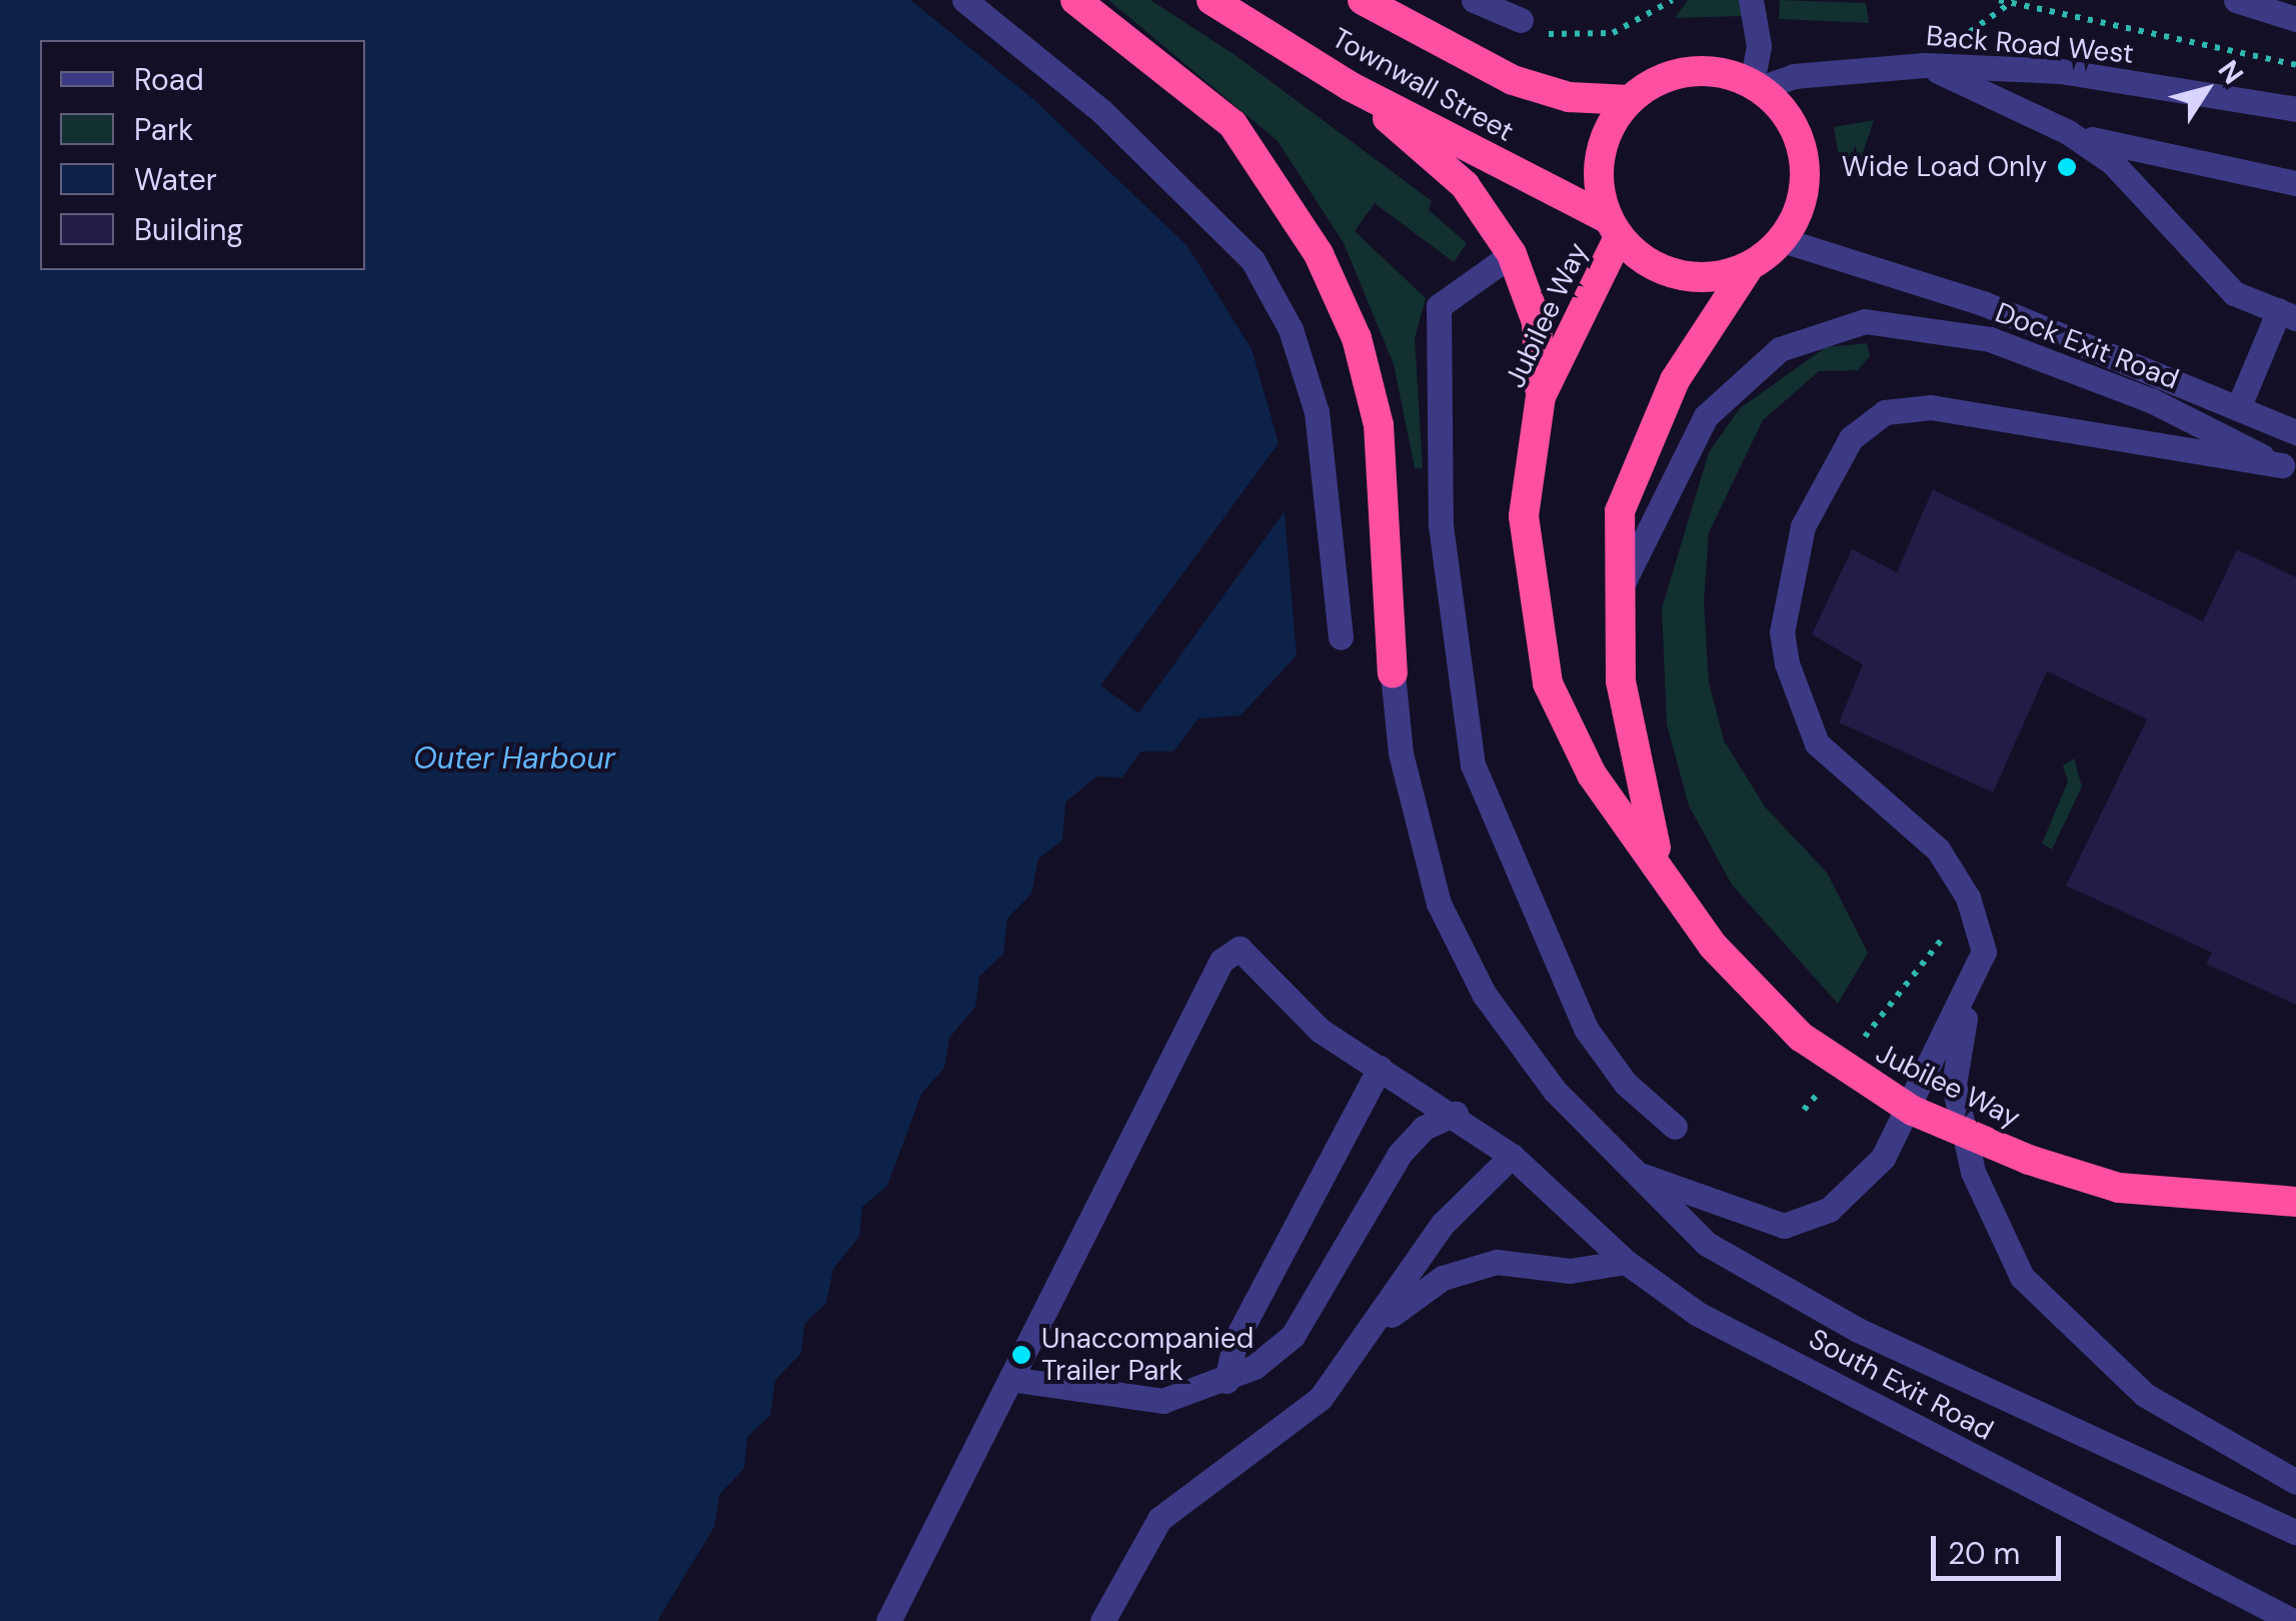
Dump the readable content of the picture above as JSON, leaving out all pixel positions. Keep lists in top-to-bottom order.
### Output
{
  "streets": {
    "highway": ["Townwall Street", "Jubilee Way"],
    "street": ["Back Road West", "Dock Exit Road", "South Exit Road"]
  },
  "crossings": [
    ["Back Road West", "Townwall Street"],
    ["Back Road West", "Jubilee Way"],
    ["Back Road West", "Dock Exit Road"],
    ["Townwall Street", "Jubilee Way"],
    ["Townwall Street", "Dock Exit Road"],
    ["Jubilee Way", "Dock Exit Road"]
  ],
  "water": ["Outer Harbour"],
  "places": ["Wide Load Only", "Unaccompanied Trailer Park"],
  "legend": [
    "Road",
    "Park",
    "Water",
    "Building"
  ],
  "scale_bar": "20 m",
  "north": "top right"
}
